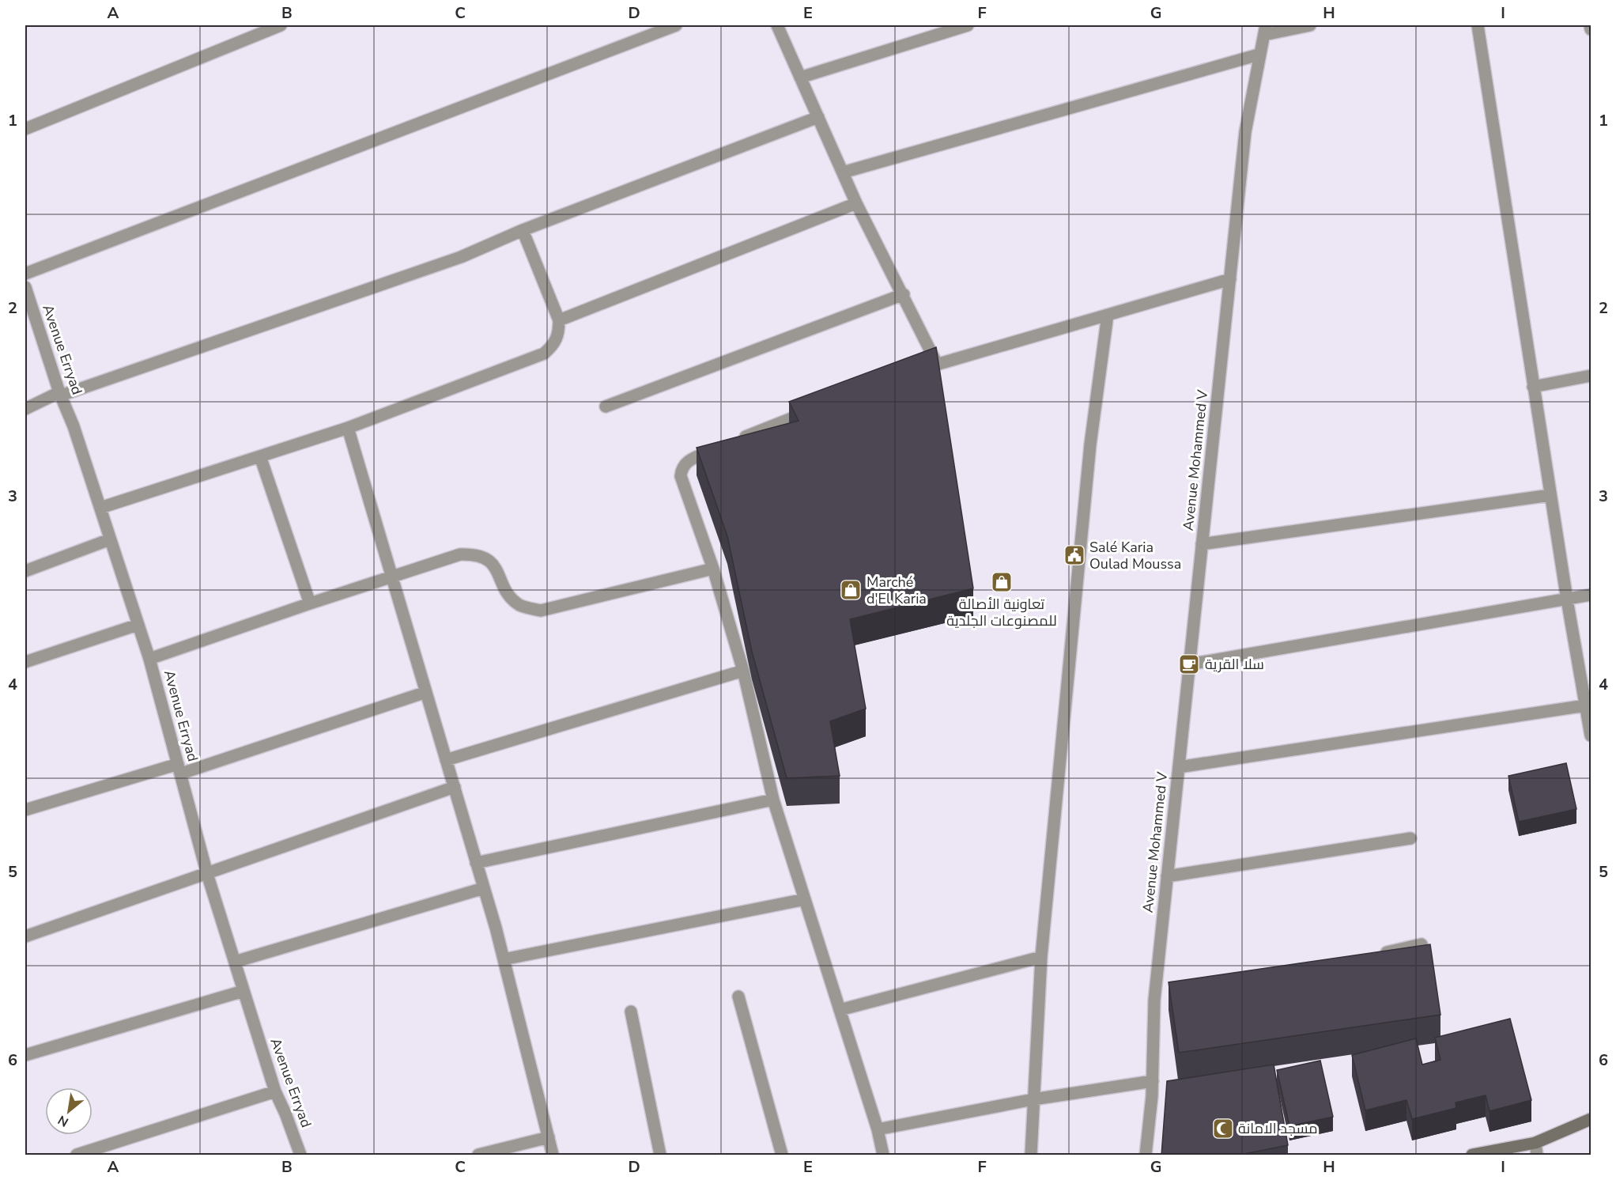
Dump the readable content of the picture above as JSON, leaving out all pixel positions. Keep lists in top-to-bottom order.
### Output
{
  "streets": {
    "street": ["Avenue Erryad", "Avenue Mohammed V"]
  },
  "places": {
    "public building": ["Salé Karia Oulad Moussa"],
    "shop": ["تعاونية الأصالة للمصنوعات الجلدية", "Marché d'El Karia"],
    "cafe": ["سلا القرية"],
    "mosque": ["مسجد الامانة"]
  },
  "north": "bottom left",
  "grid": {
    "columns": [
      "A",
      "B",
      "C",
      "D",
      "E",
      "F",
      "G",
      "H",
      "I"
    ],
    "rows": [
      "1",
      "2",
      "3",
      "4",
      "5",
      "6"
    ]
  }
}
